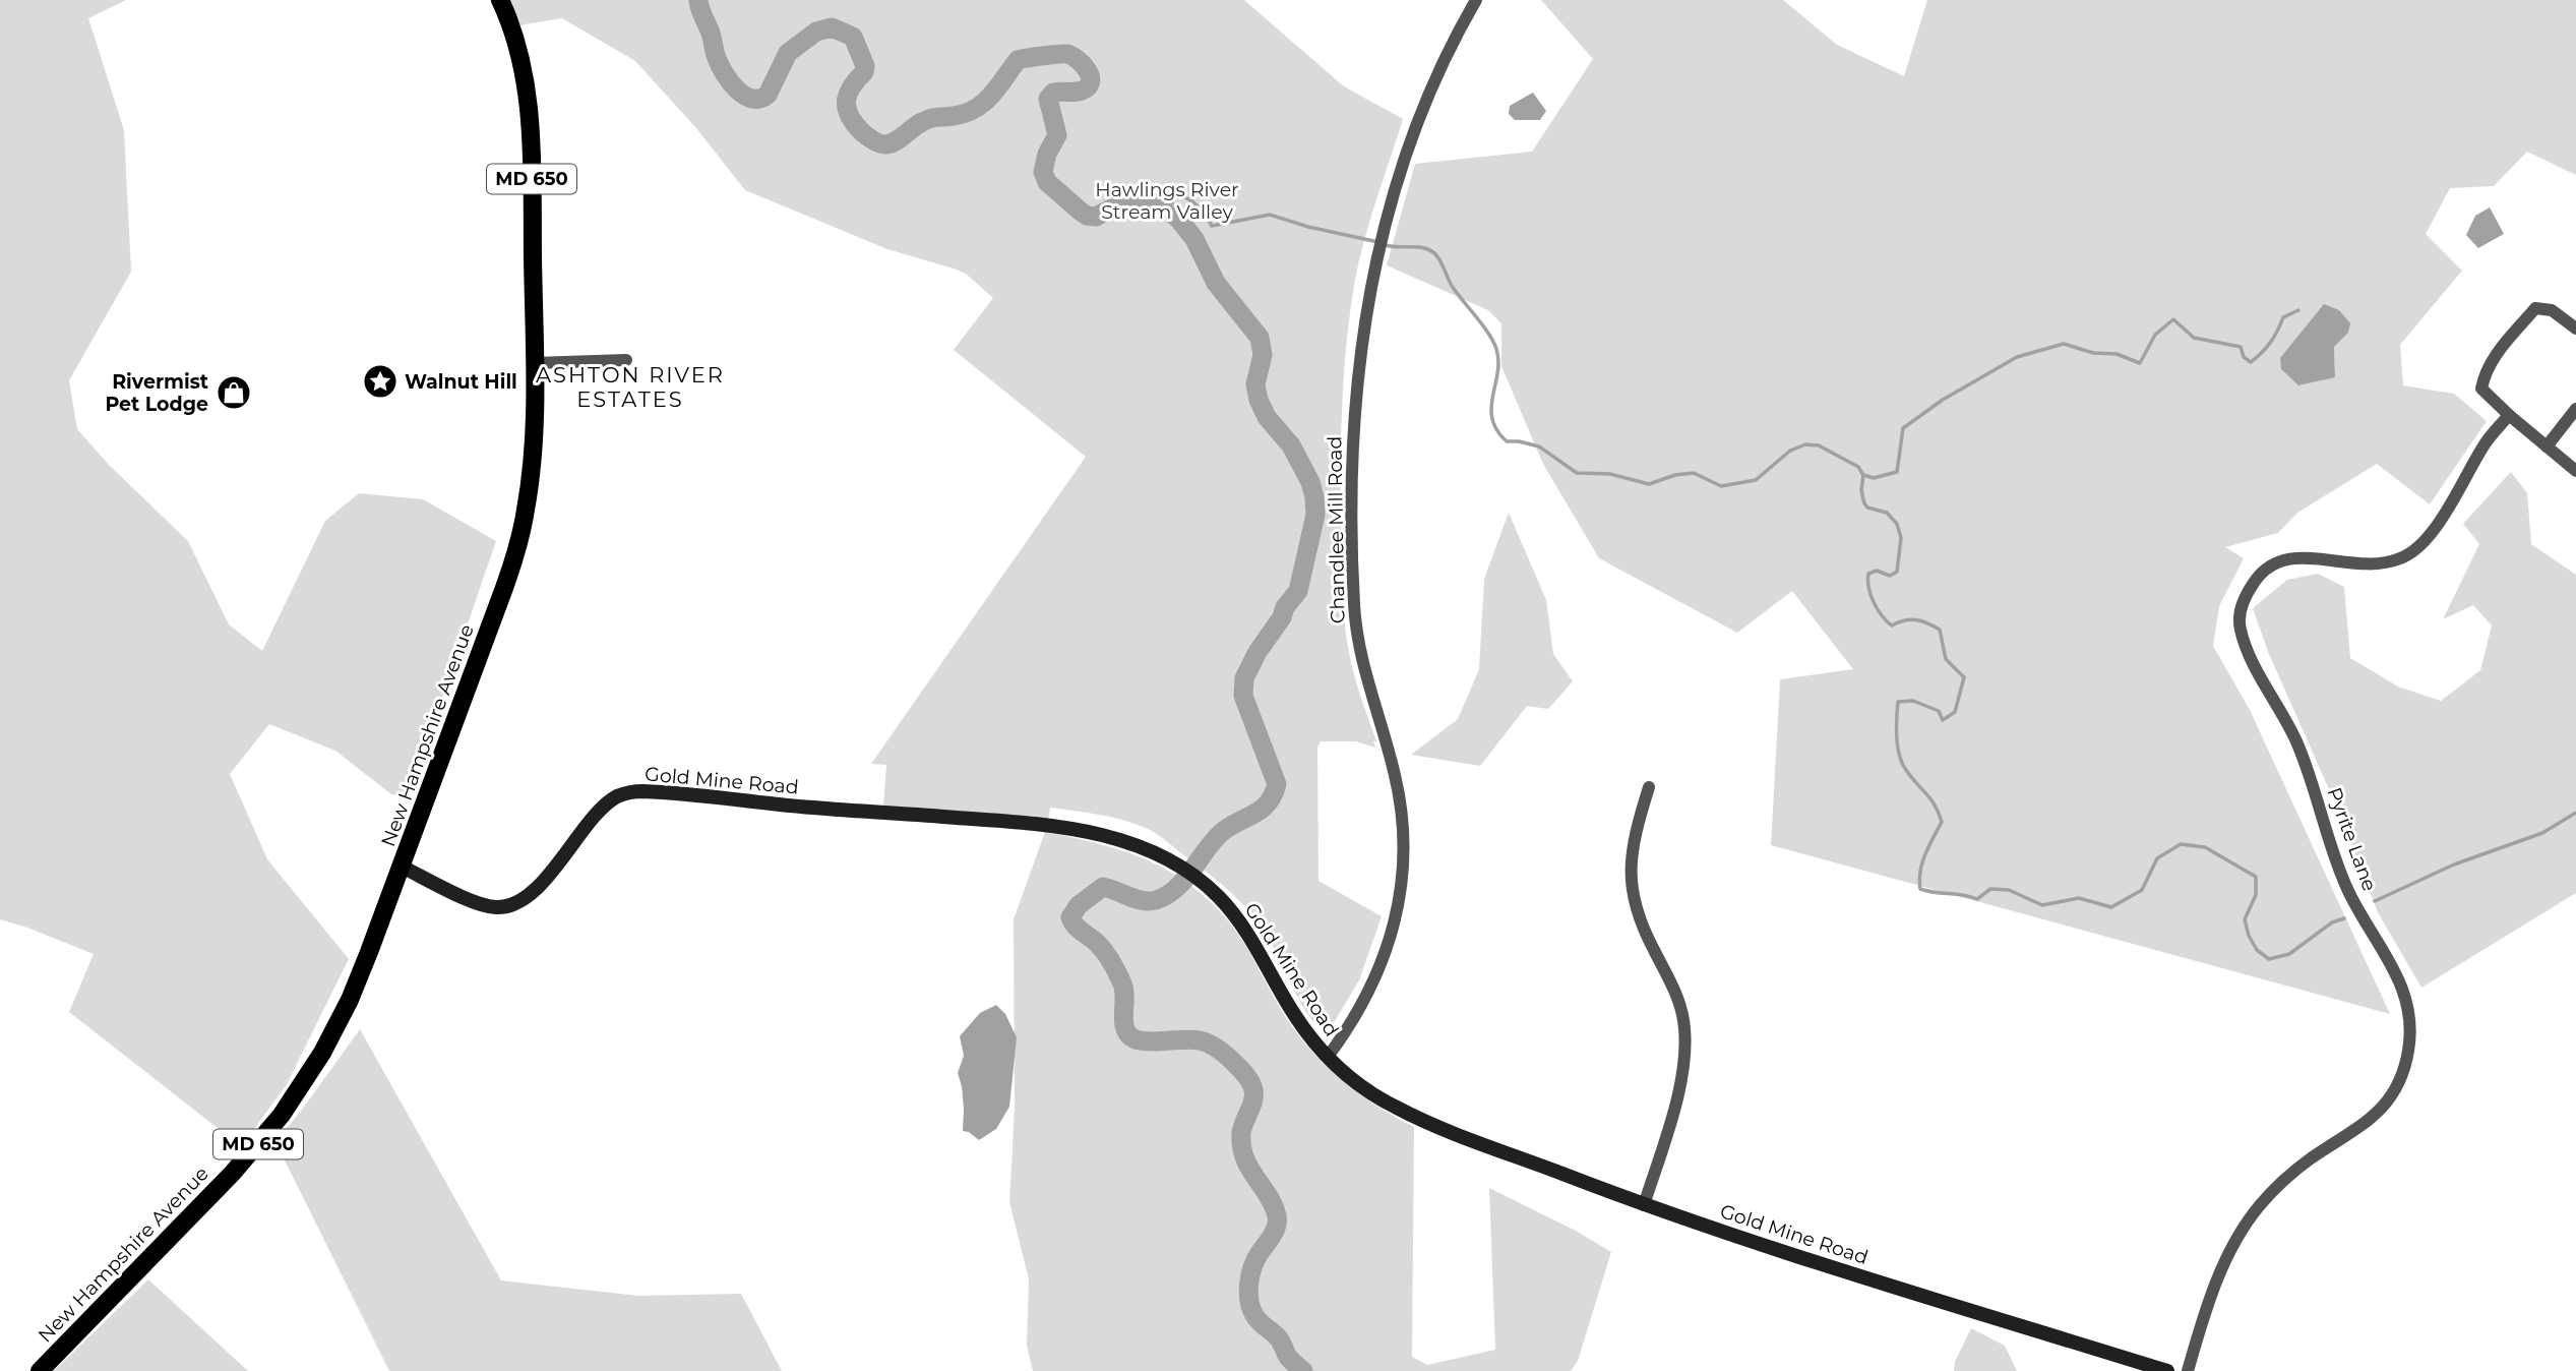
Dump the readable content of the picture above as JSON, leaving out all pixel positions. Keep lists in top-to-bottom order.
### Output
{
  "streets": {
    "main road": ["MD 650", "New Hampshire Avenue"],
    "street": ["Chandlee Mill Road", "Gold Mine Road", "Pyrite Lane"]
  },
  "crossings": [
    ["Chandlee Mill Road", "Gold Mine Road"],
    ["New Hampshire Avenue", "Gold Mine Road"]
  ],
  "districts": ["ASHTON RIVER ESTATES"],
  "parks": ["Hawlings River Stream Valley"],
  "places": {
    "place": ["Walnut Hill"],
    "shop": ["Rivermist Pet Lodge"]
  }
}
